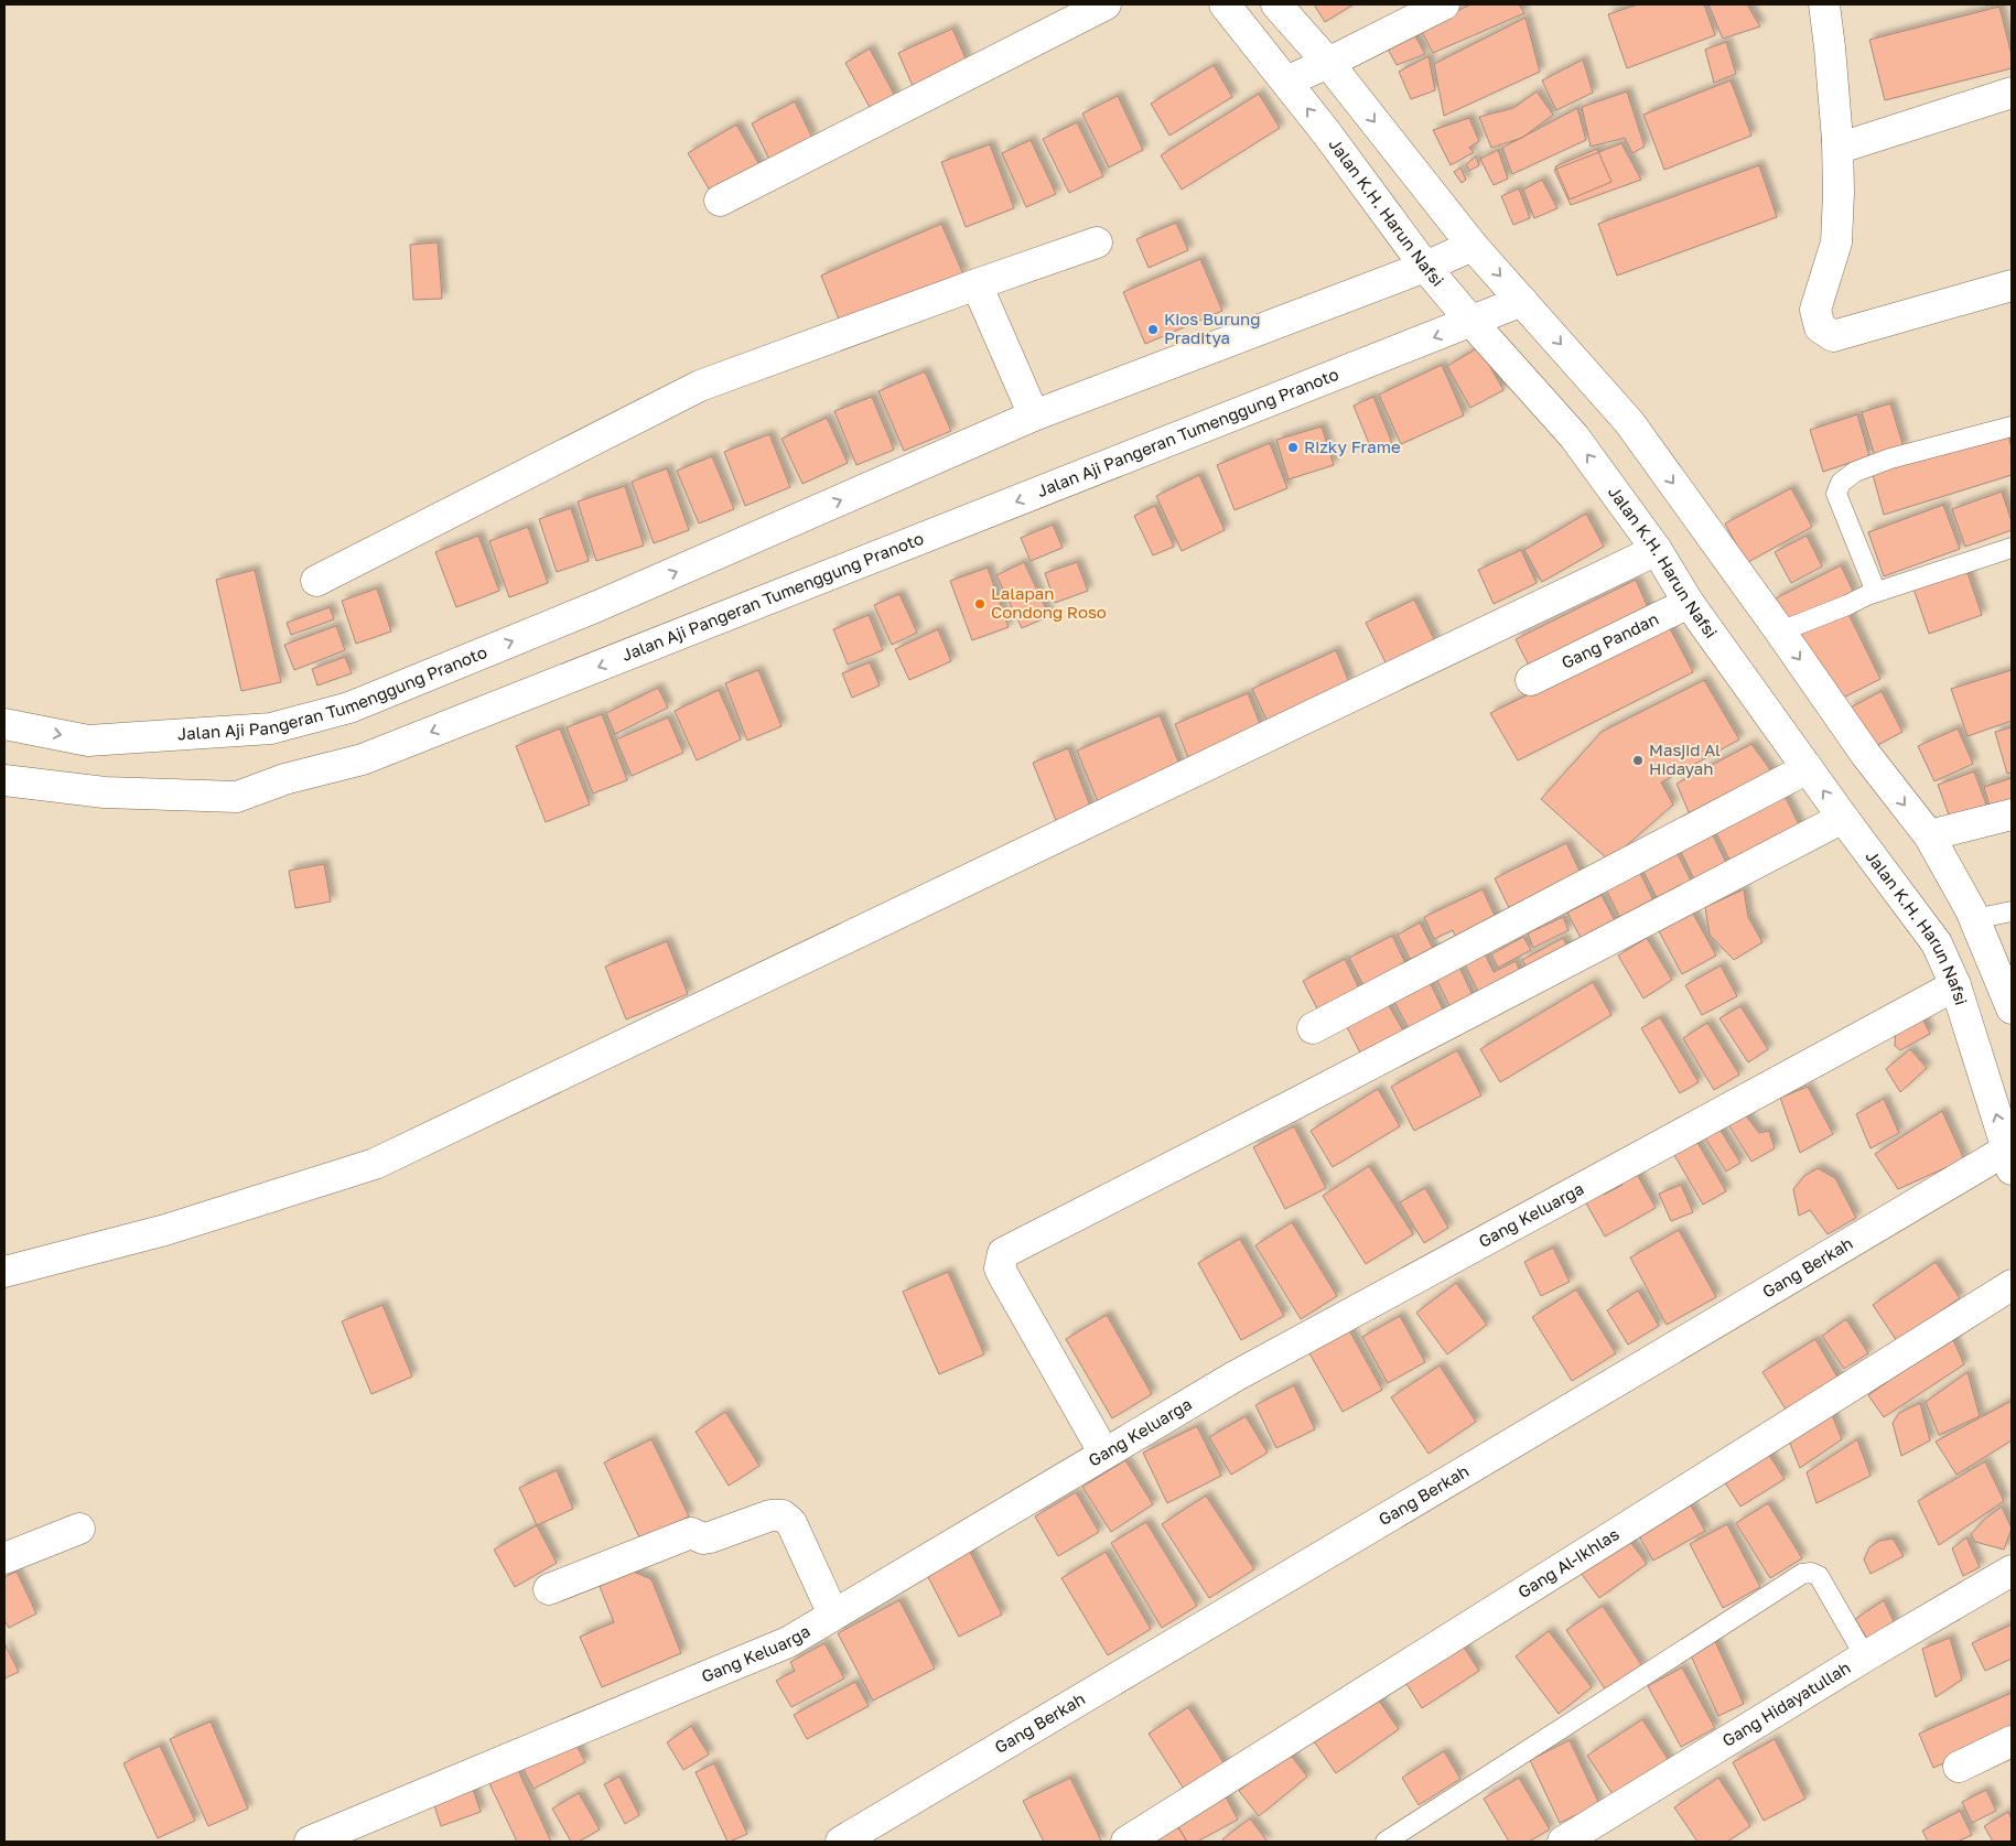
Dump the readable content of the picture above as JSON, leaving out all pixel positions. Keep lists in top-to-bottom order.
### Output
{
  "streets": {
    "street": [
      "Jalan K.H. Harun Nafsi",
      "Jalan Aji Pangeran Tumenggung Pranoto",
      "Gang Pandan",
      "Gang Keluarga",
      "Gang Berkah",
      "Gang Al-Ikhlas",
      "Gang Hidayatullah"
    ]
  },
  "crossings": [
    ["Jalan K.H. Harun Nafsi", "Jalan Aji Pangeran Tumenggung Pranoto"],
    ["Jalan K.H. Harun Nafsi", "Gang Pandan"],
    ["Jalan K.H. Harun Nafsi", "Gang Keluarga"],
    ["Jalan K.H. Harun Nafsi", "Gang Berkah"]
  ],
  "places": [
    "Kios Burung Praditya",
    "Rizky Frame",
    "Lalapan Condong Roso",
    "Masjid Al Hidayah"
  ]
}
